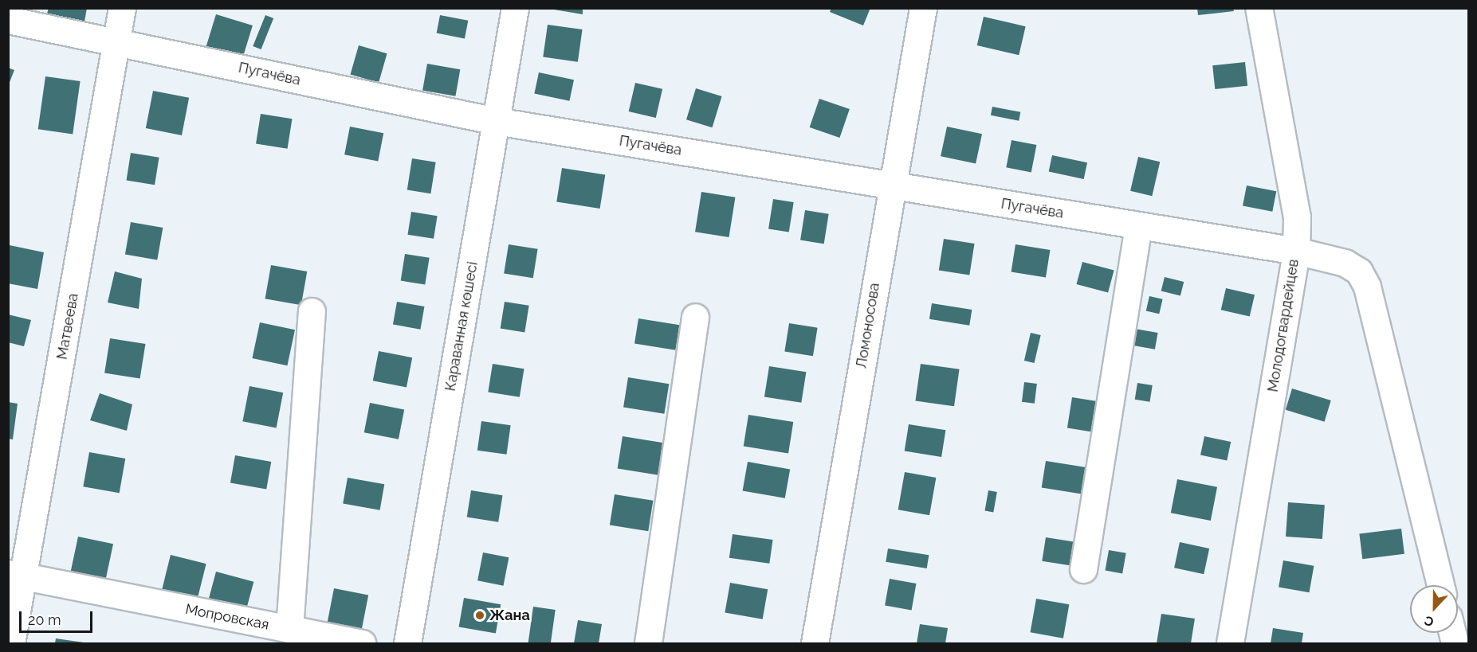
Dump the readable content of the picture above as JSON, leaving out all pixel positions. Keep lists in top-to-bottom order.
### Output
{
  "streets": {
    "street": [
      "Пугачёва",
      "Ломоносова",
      "Молодогвардейцев",
      "Матвеева",
      "Караванная көшесі",
      "Мопровская"
    ]
  },
  "crossings": [
    ["Пугачёва", "Ломоносова"],
    ["Пугачёва", "Молодогвардейцев"],
    ["Пугачёва", "Матвеева"],
    ["Пугачёва", "Караванная көшесі"],
    ["Матвеева", "Мопровская"]
  ],
  "places": ["Жана"],
  "scale_bar": "20 m",
  "north": "bottom"
}
